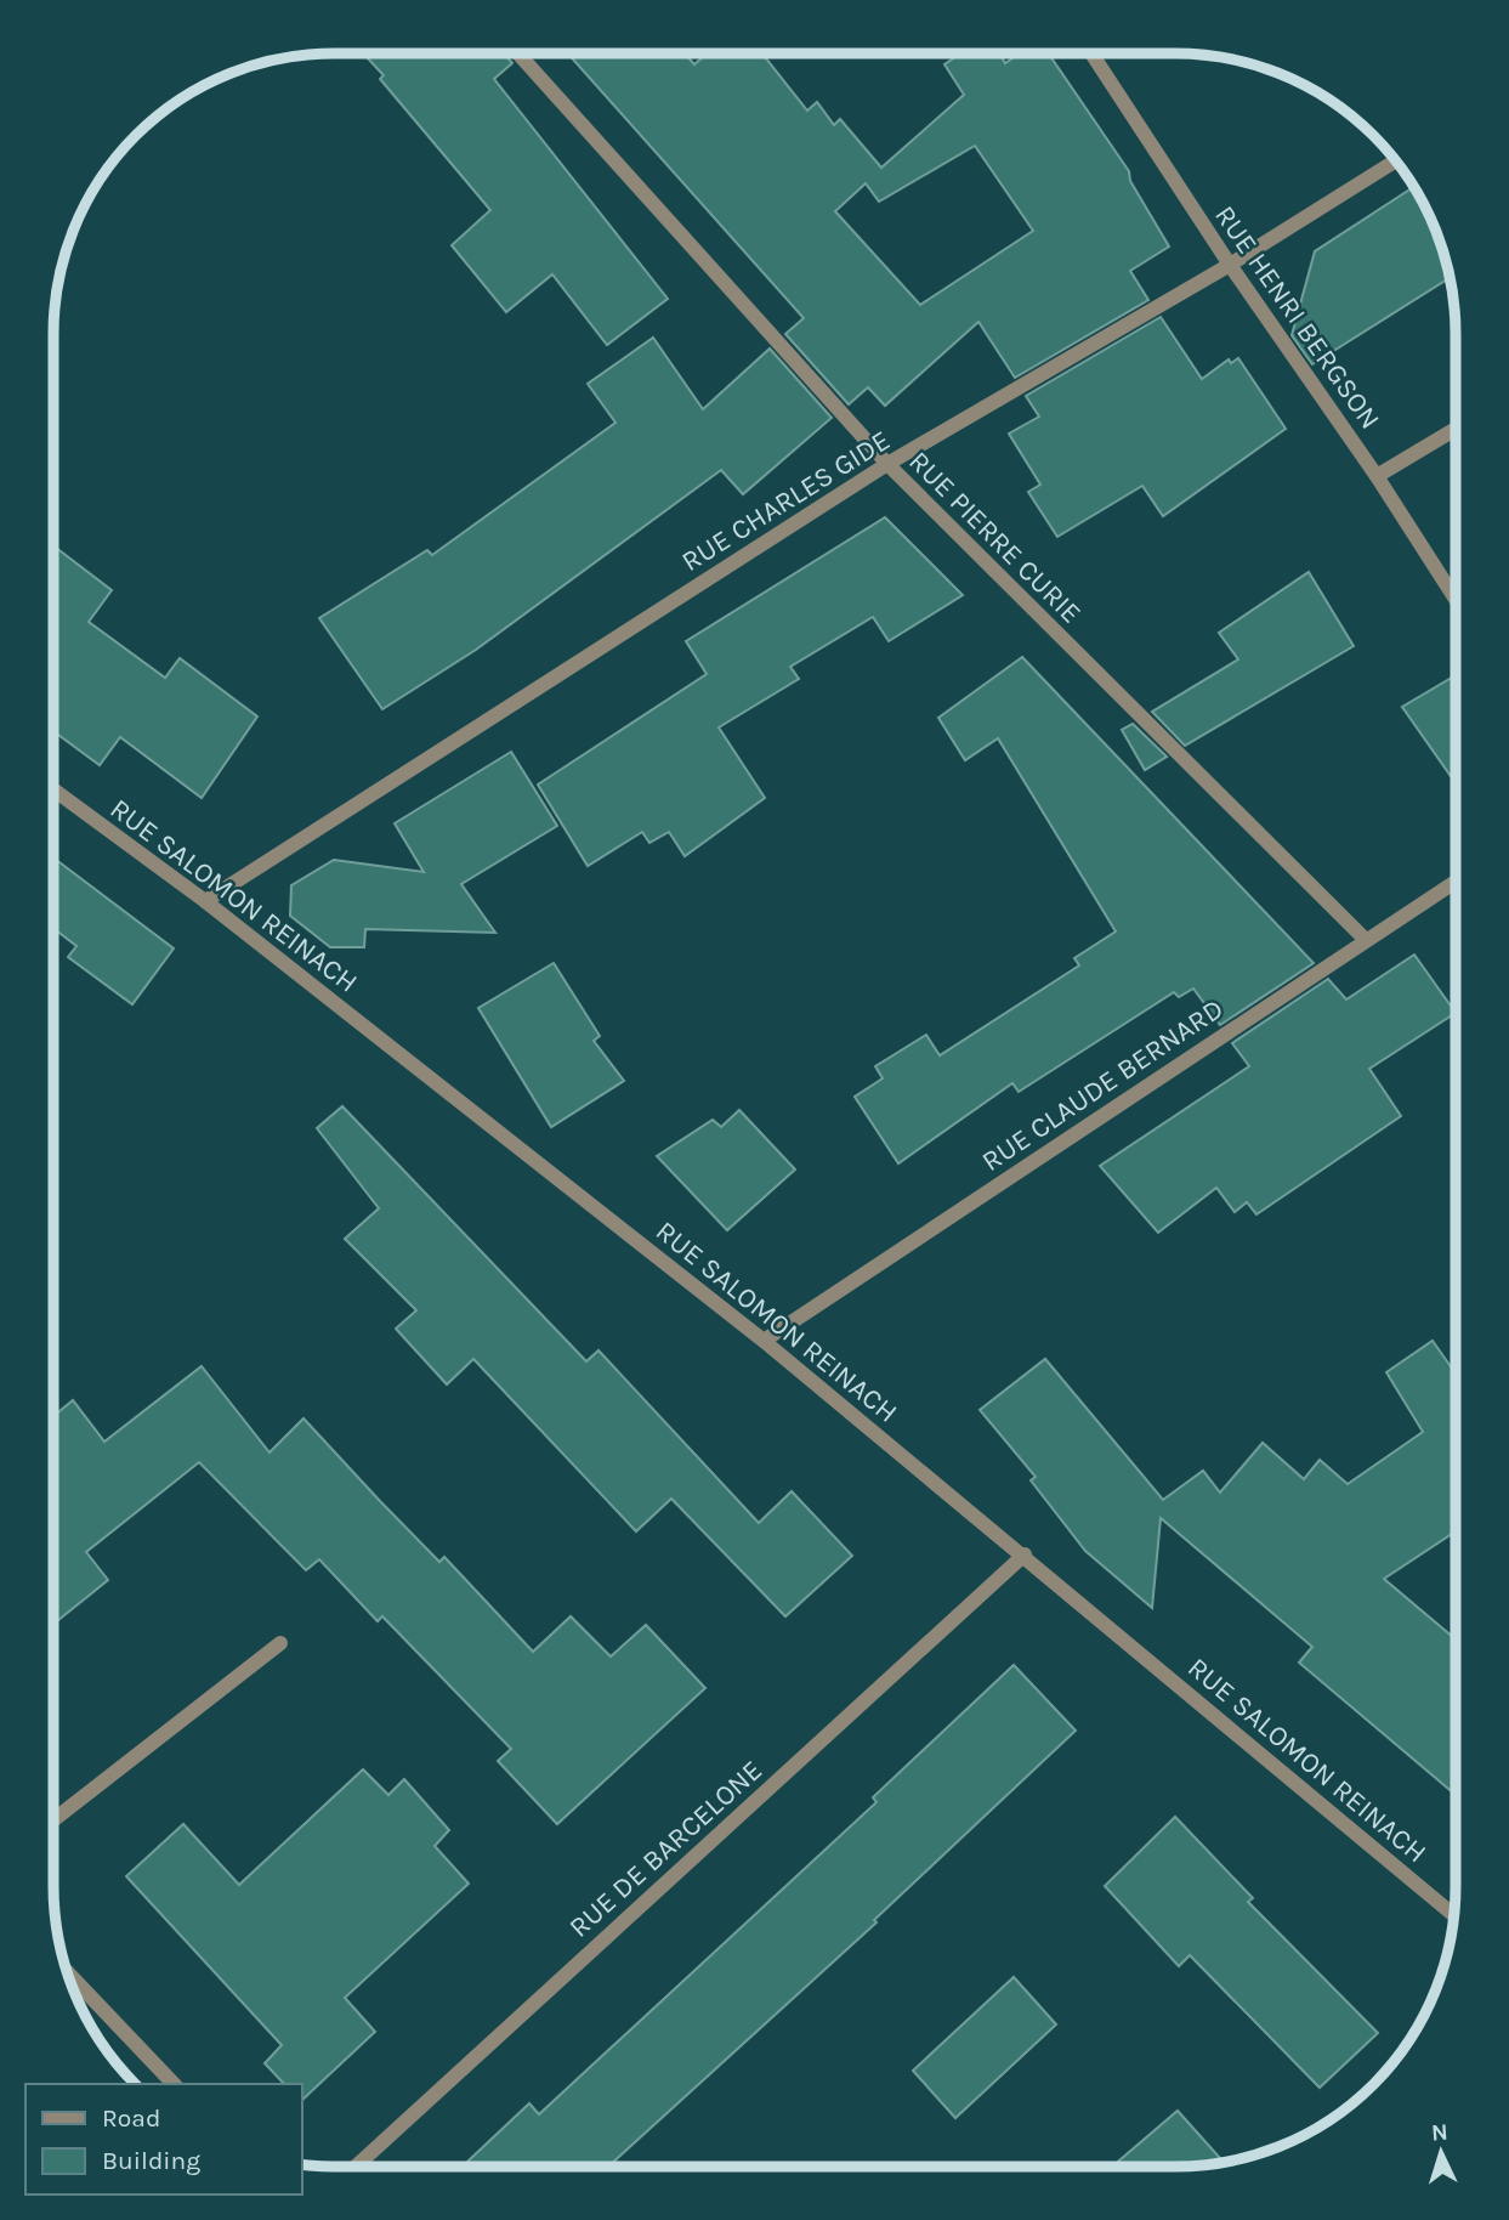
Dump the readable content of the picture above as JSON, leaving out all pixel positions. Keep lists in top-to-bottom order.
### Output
{
  "streets": {
    "street": [
      "RUE HENRI BERGSON",
      "RUE CHARLES GIDE",
      "RUE PIERRE CURIE",
      "RUE SALOMON REINACH",
      "RUE CLAUDE BERNARD",
      "RUE DE BARCELONE"
    ]
  },
  "crossings": [
    ["RUE HENRI BERGSON", "RUE CHARLES GIDE"],
    ["RUE CHARLES GIDE", "RUE PIERRE CURIE"],
    ["RUE CHARLES GIDE", "RUE SALOMON REINACH"],
    ["RUE PIERRE CURIE", "RUE CLAUDE BERNARD"],
    ["RUE SALOMON REINACH", "RUE CLAUDE BERNARD"],
    ["RUE SALOMON REINACH", "RUE DE BARCELONE"]
  ],
  "legend": ["Road", "Building"],
  "north": "top"
}
